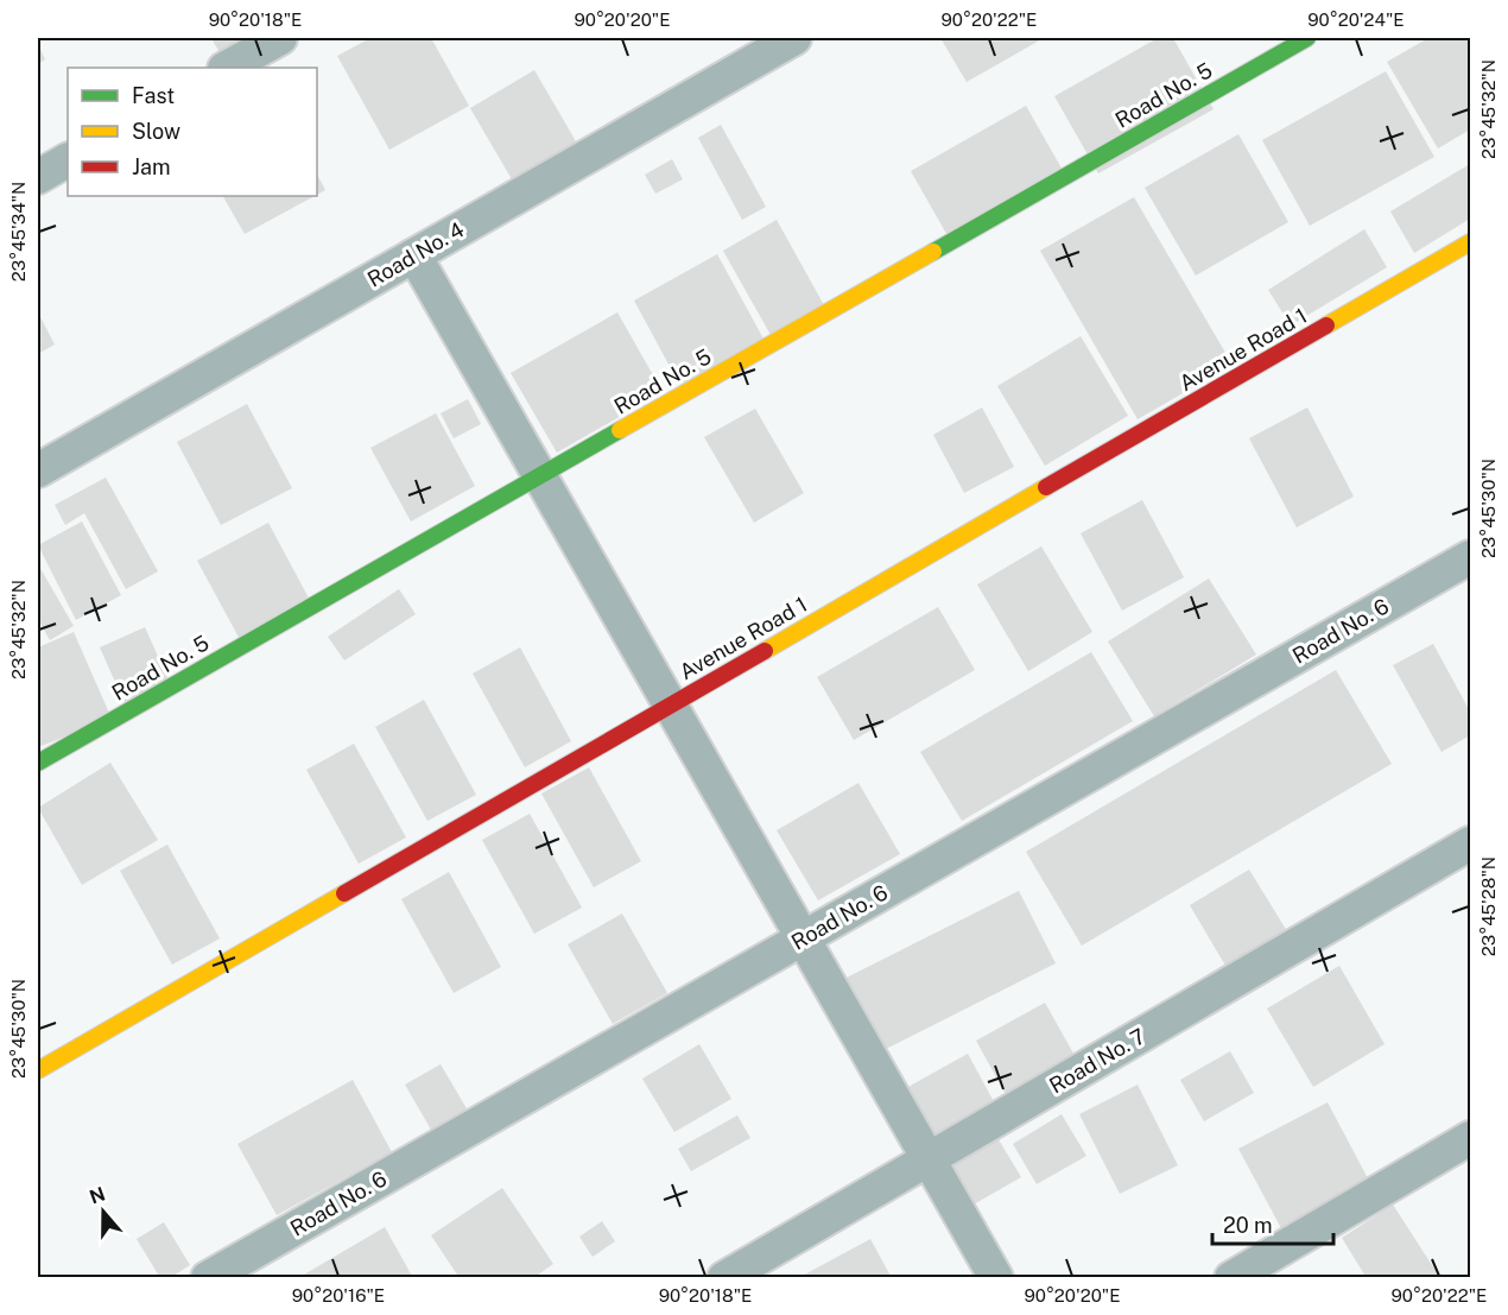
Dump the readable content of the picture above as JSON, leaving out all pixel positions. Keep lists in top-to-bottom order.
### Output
{
  "streets": {
    "street": [
      "Road No. 5",
      "Road No. 4",
      "Avenue Road 1",
      "Road No. 6",
      "Road No. 7"
    ]
  },
  "legend": ["Fast", "Slow", "Jam"],
  "scale_bar": "20 m",
  "north": "top",
  "coordinates": [
    "90°20'18\"E",
    "90°20'20\"E",
    "90°20'22\"E",
    "90°20'24\"E",
    "23°45'32\"N",
    "23°45'34\"N",
    "23°45'30\"N",
    "23°45'28\"N",
    "90°20'16\"E"
  ]
}
